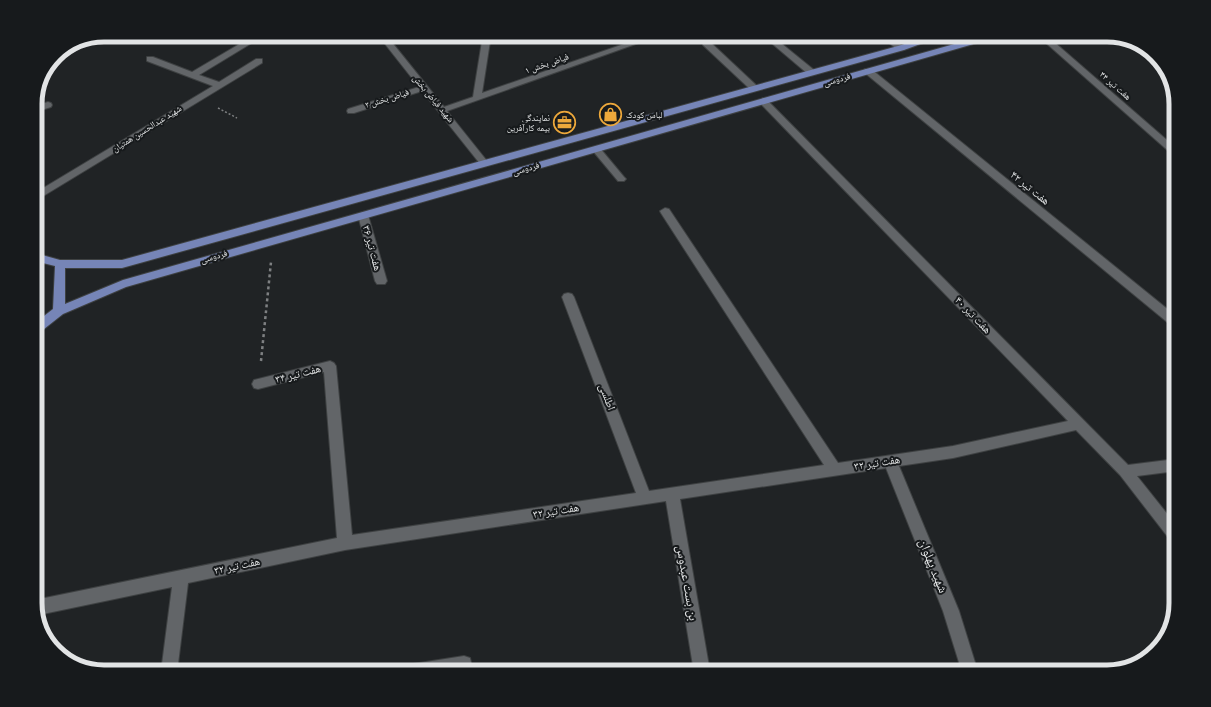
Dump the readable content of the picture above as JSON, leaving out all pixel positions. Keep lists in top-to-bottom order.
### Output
{
  "streets": {
    "main road": ["فردوسی"],
    "street": [
      "فیاض بخش ۱",
      "هفت تیر ۴۴",
      "فیاض بخش ۲",
      "شهید فیاض بخش",
      "شهید عبدالحسین همتیان",
      "هفت تیر ۴۲",
      "هفت تیر ۳۶",
      "هفت تیر ۴۰",
      "هفت تیر ۳۴",
      "اطلسی",
      "هفت تیر ۳۲",
      "شهید پهلوان",
      "بن بست عبدوس"
    ]
  },
  "crossings": [
    ["فیاض بخش ۱", "شهید فیاض بخش"],
    ["فردوسی", "شهید فیاض بخش"],
    ["فردوسی", "هفت تیر ۴۲"],
    ["فردوسی", "هفت تیر ۳۶"],
    ["فردوسی", "هفت تیر ۴۰"],
    ["فردوسی", "هفت تیر ۳۴"],
    ["فیاض بخش ۲", "شهید فیاض بخش"],
    ["هفت تیر ۴۰", "هفت تیر ۳۲"],
    ["هفت تیر ۳۴", "هفت تیر ۳۲"],
    ["اطلسی", "هفت تیر ۳۲"],
    ["هفت تیر ۳۲", "شهید پهلوان"],
    ["هفت تیر ۳۲", "بن بست عبدوس"]
  ],
  "places": {
    "shop": ["لباس کودک"],
    "office": ["نمایندگی بیمه کارآفرین"]
  }
}
